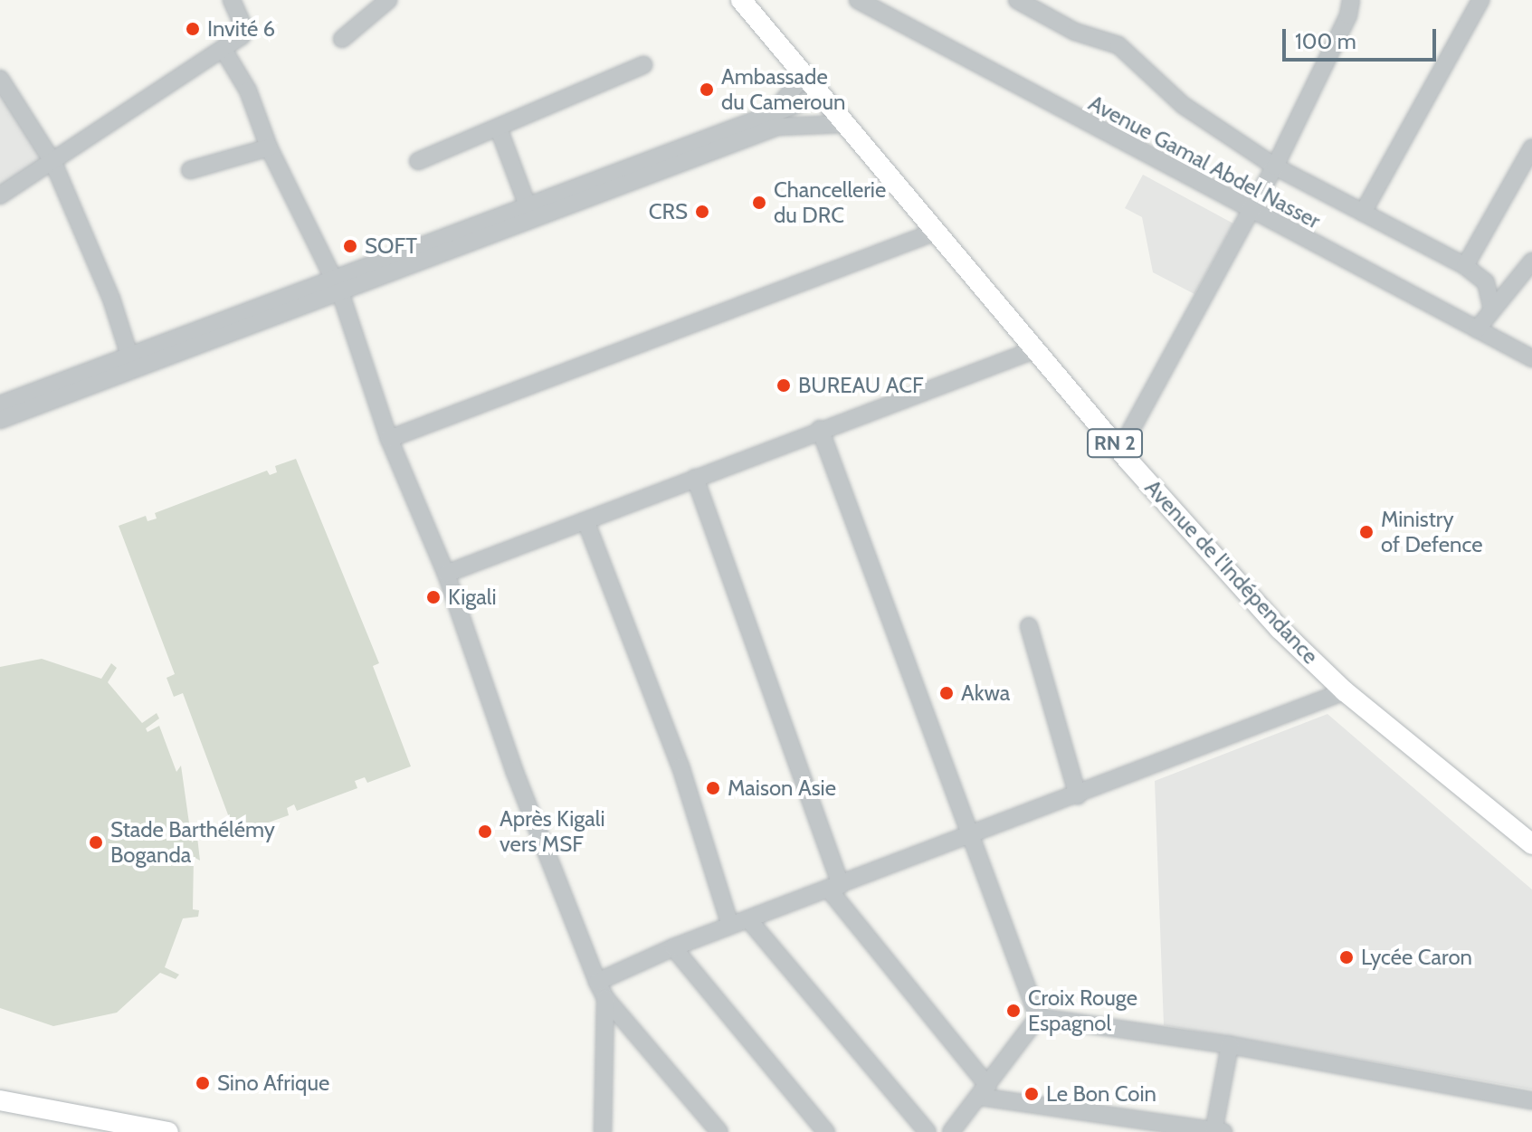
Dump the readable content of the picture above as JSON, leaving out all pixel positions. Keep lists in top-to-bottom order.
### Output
{
  "streets": {
    "main road": ["RN 2", "Avenue de l'Indépendance"],
    "street": ["Avenue Gamal Abdel Nasser"]
  },
  "places": [
    "Invité 6",
    "Ambassade du Cameroun",
    "Chancellerie du DRC",
    "CRS",
    "SOFT",
    "BUREAU ACF",
    "Ministry of Defence",
    "Kigali",
    "Akwa",
    "Maison Asie",
    "Après Kigali vers MSF",
    "Stade Barthélémy Boganda",
    "Lycée Caron",
    "Croix Rouge Espagnol",
    "Sino Afrique",
    "Le Bon Coin"
  ],
  "scale_bar": "100 m"
}
